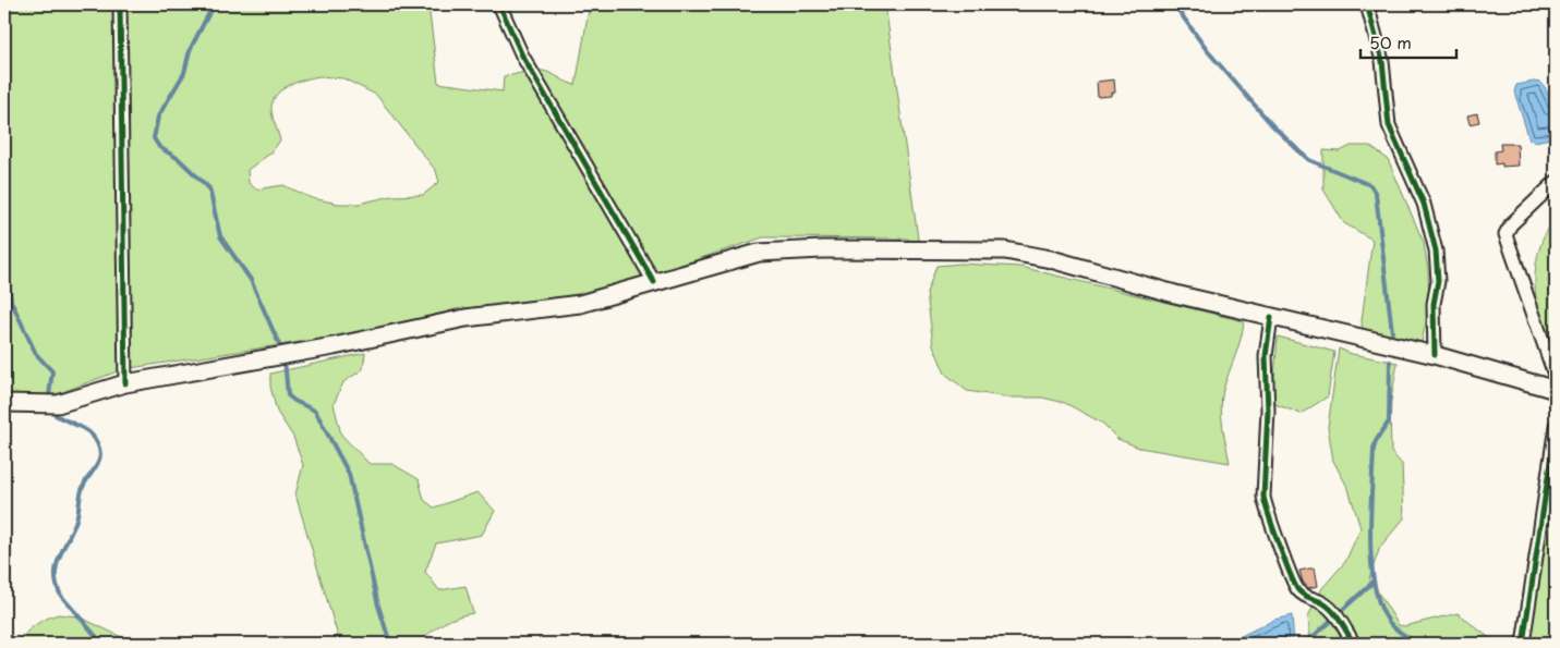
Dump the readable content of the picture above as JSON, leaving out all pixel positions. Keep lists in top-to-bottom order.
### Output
{
  "scale_bar": "50 m"
}
